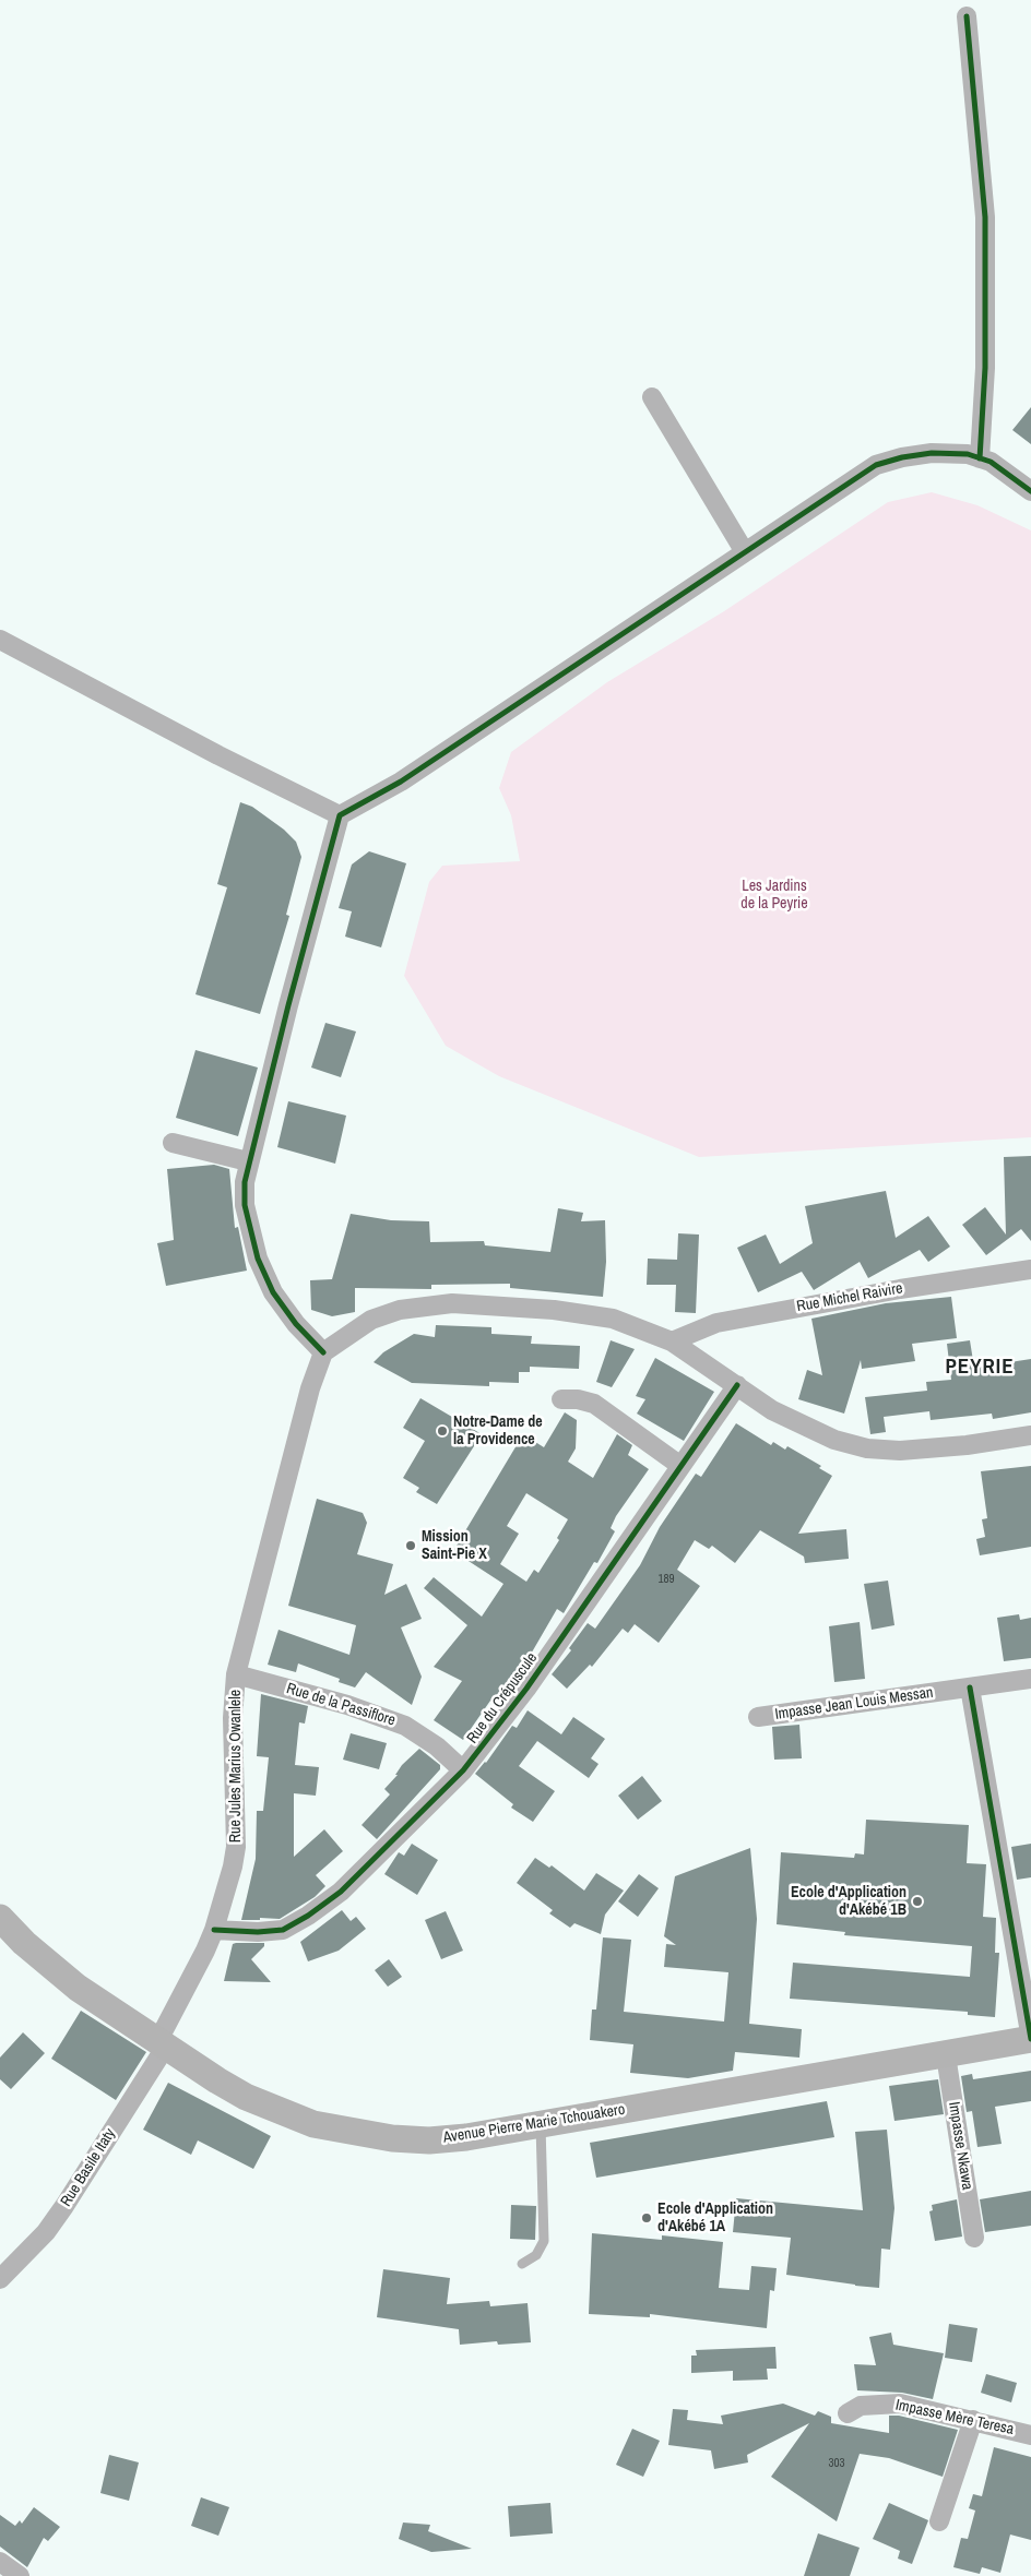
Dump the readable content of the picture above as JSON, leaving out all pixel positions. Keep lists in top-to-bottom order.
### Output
{
  "streets": {
    "main road": ["Avenue Pierre Marie Tchouakero"],
    "street": [
      "Rue Michel Raivire",
      "Rue du Crépuscule",
      "Impasse Jean Louis Messan",
      "Rue de la Passiflore",
      "Rue Jules Marius Owanlele",
      "Impasse Nkawa",
      "Rue Basile Itaty",
      "Impasse Mère Teresa"
    ]
  },
  "crossings": [
    ["Rue du Crépuscule", "Rue de la Passiflore"],
    ["Rue du Crépuscule", "Rue Jules Marius Owanlele"],
    ["Rue de la Passiflore", "Rue Jules Marius Owanlele"],
    ["Rue Jules Marius Owanlele", "Avenue Pierre Marie Tchouakero"],
    ["Rue Jules Marius Owanlele", "Rue Basile Itaty"],
    ["Avenue Pierre Marie Tchouakero", "Impasse Nkawa"],
    ["Avenue Pierre Marie Tchouakero", "Rue Basile Itaty"]
  ],
  "districts": ["PEYRIE"],
  "parks": ["Les Jardins de la Peyrie"],
  "places": [
    "Notre-Dame de la Providence",
    "Mission Saint-Pie X",
    "Ecole d'Application d'Akébé 1B",
    "Ecole d'Application d'Akébé 1A"
  ],
  "house_numbers": ["189", "303"]
}
